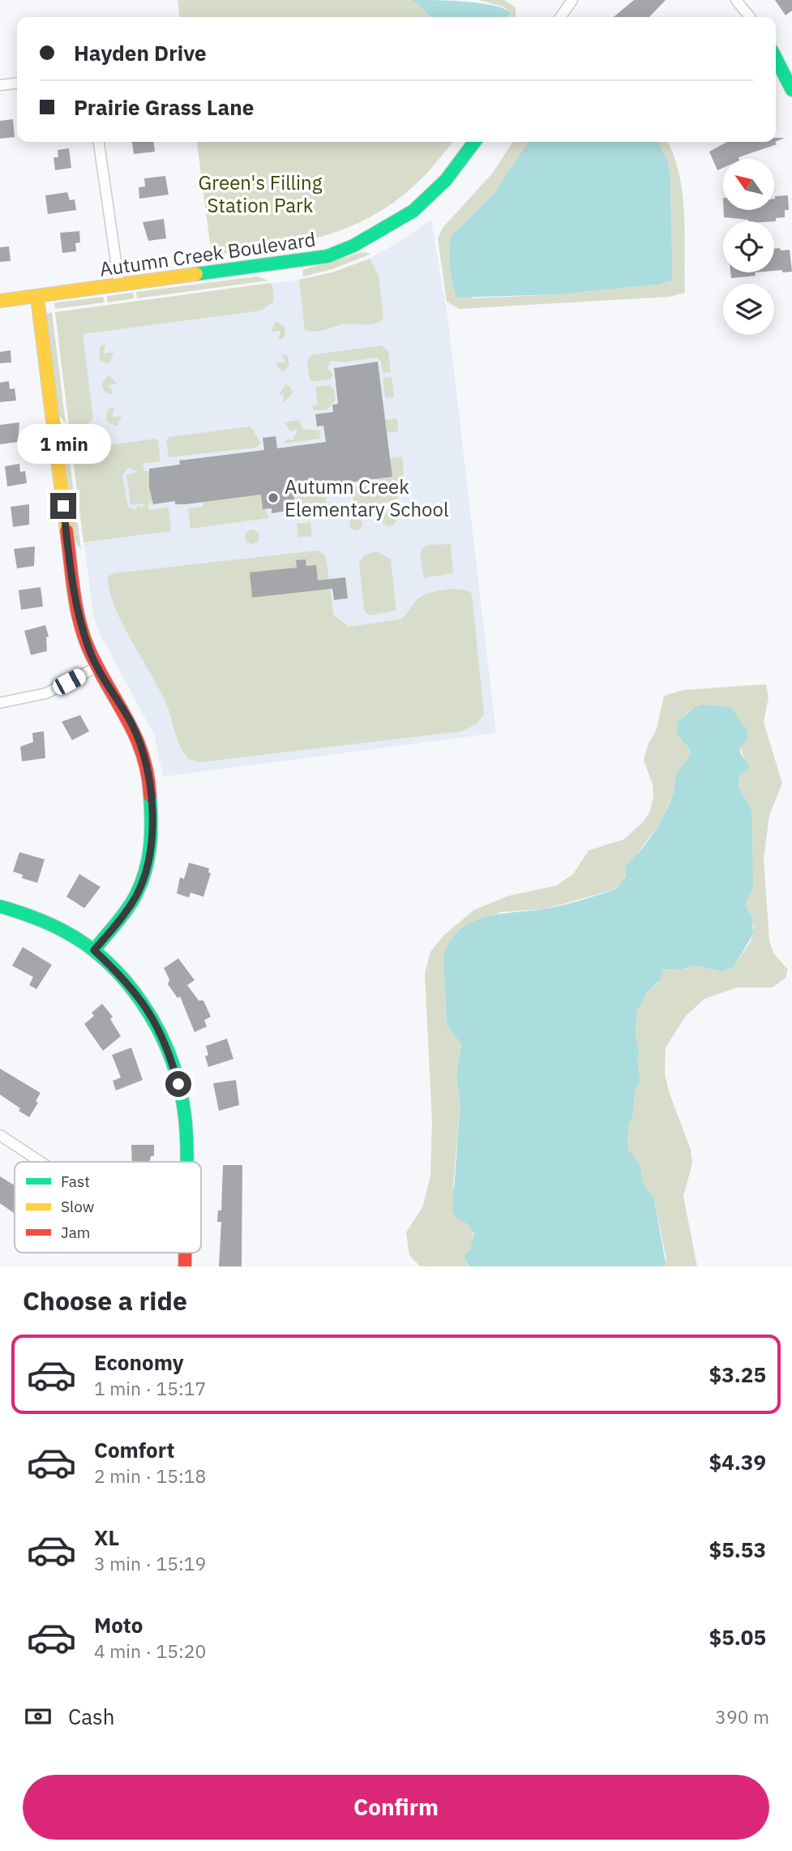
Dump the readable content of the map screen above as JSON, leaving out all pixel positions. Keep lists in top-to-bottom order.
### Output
{
  "streets": {
    "street": ["Autumn Creek Boulevard"]
  },
  "parks": ["Green's Filling Station Park"],
  "places": ["Autumn Creek Elementary School"],
  "legend": ["Fast", "Slow", "Jam"],
  "north": "top left",
  "page": {
    "banner": ["Hayden Drive", "Prairie Grass Lane"],
    "bubble": "1 min",
    "heading": "Choose a ride",
    "list": [
      {
        "name": "Economy",
        "note": "1 min · 15:17",
        "value": "$3.25"
      },
      {
        "name": "Comfort",
        "note": "2 min · 15:18",
        "value": "$4.39"
      },
      {
        "name": "XL",
        "note": "3 min · 15:19",
        "value": "$5.53"
      },
      {
        "name": "Moto",
        "note": "4 min · 15:20",
        "value": "$5.05"
      }
    ],
    "pay": ["Cash", "390 m"],
    "buttons": "Confirm"
  }
}
